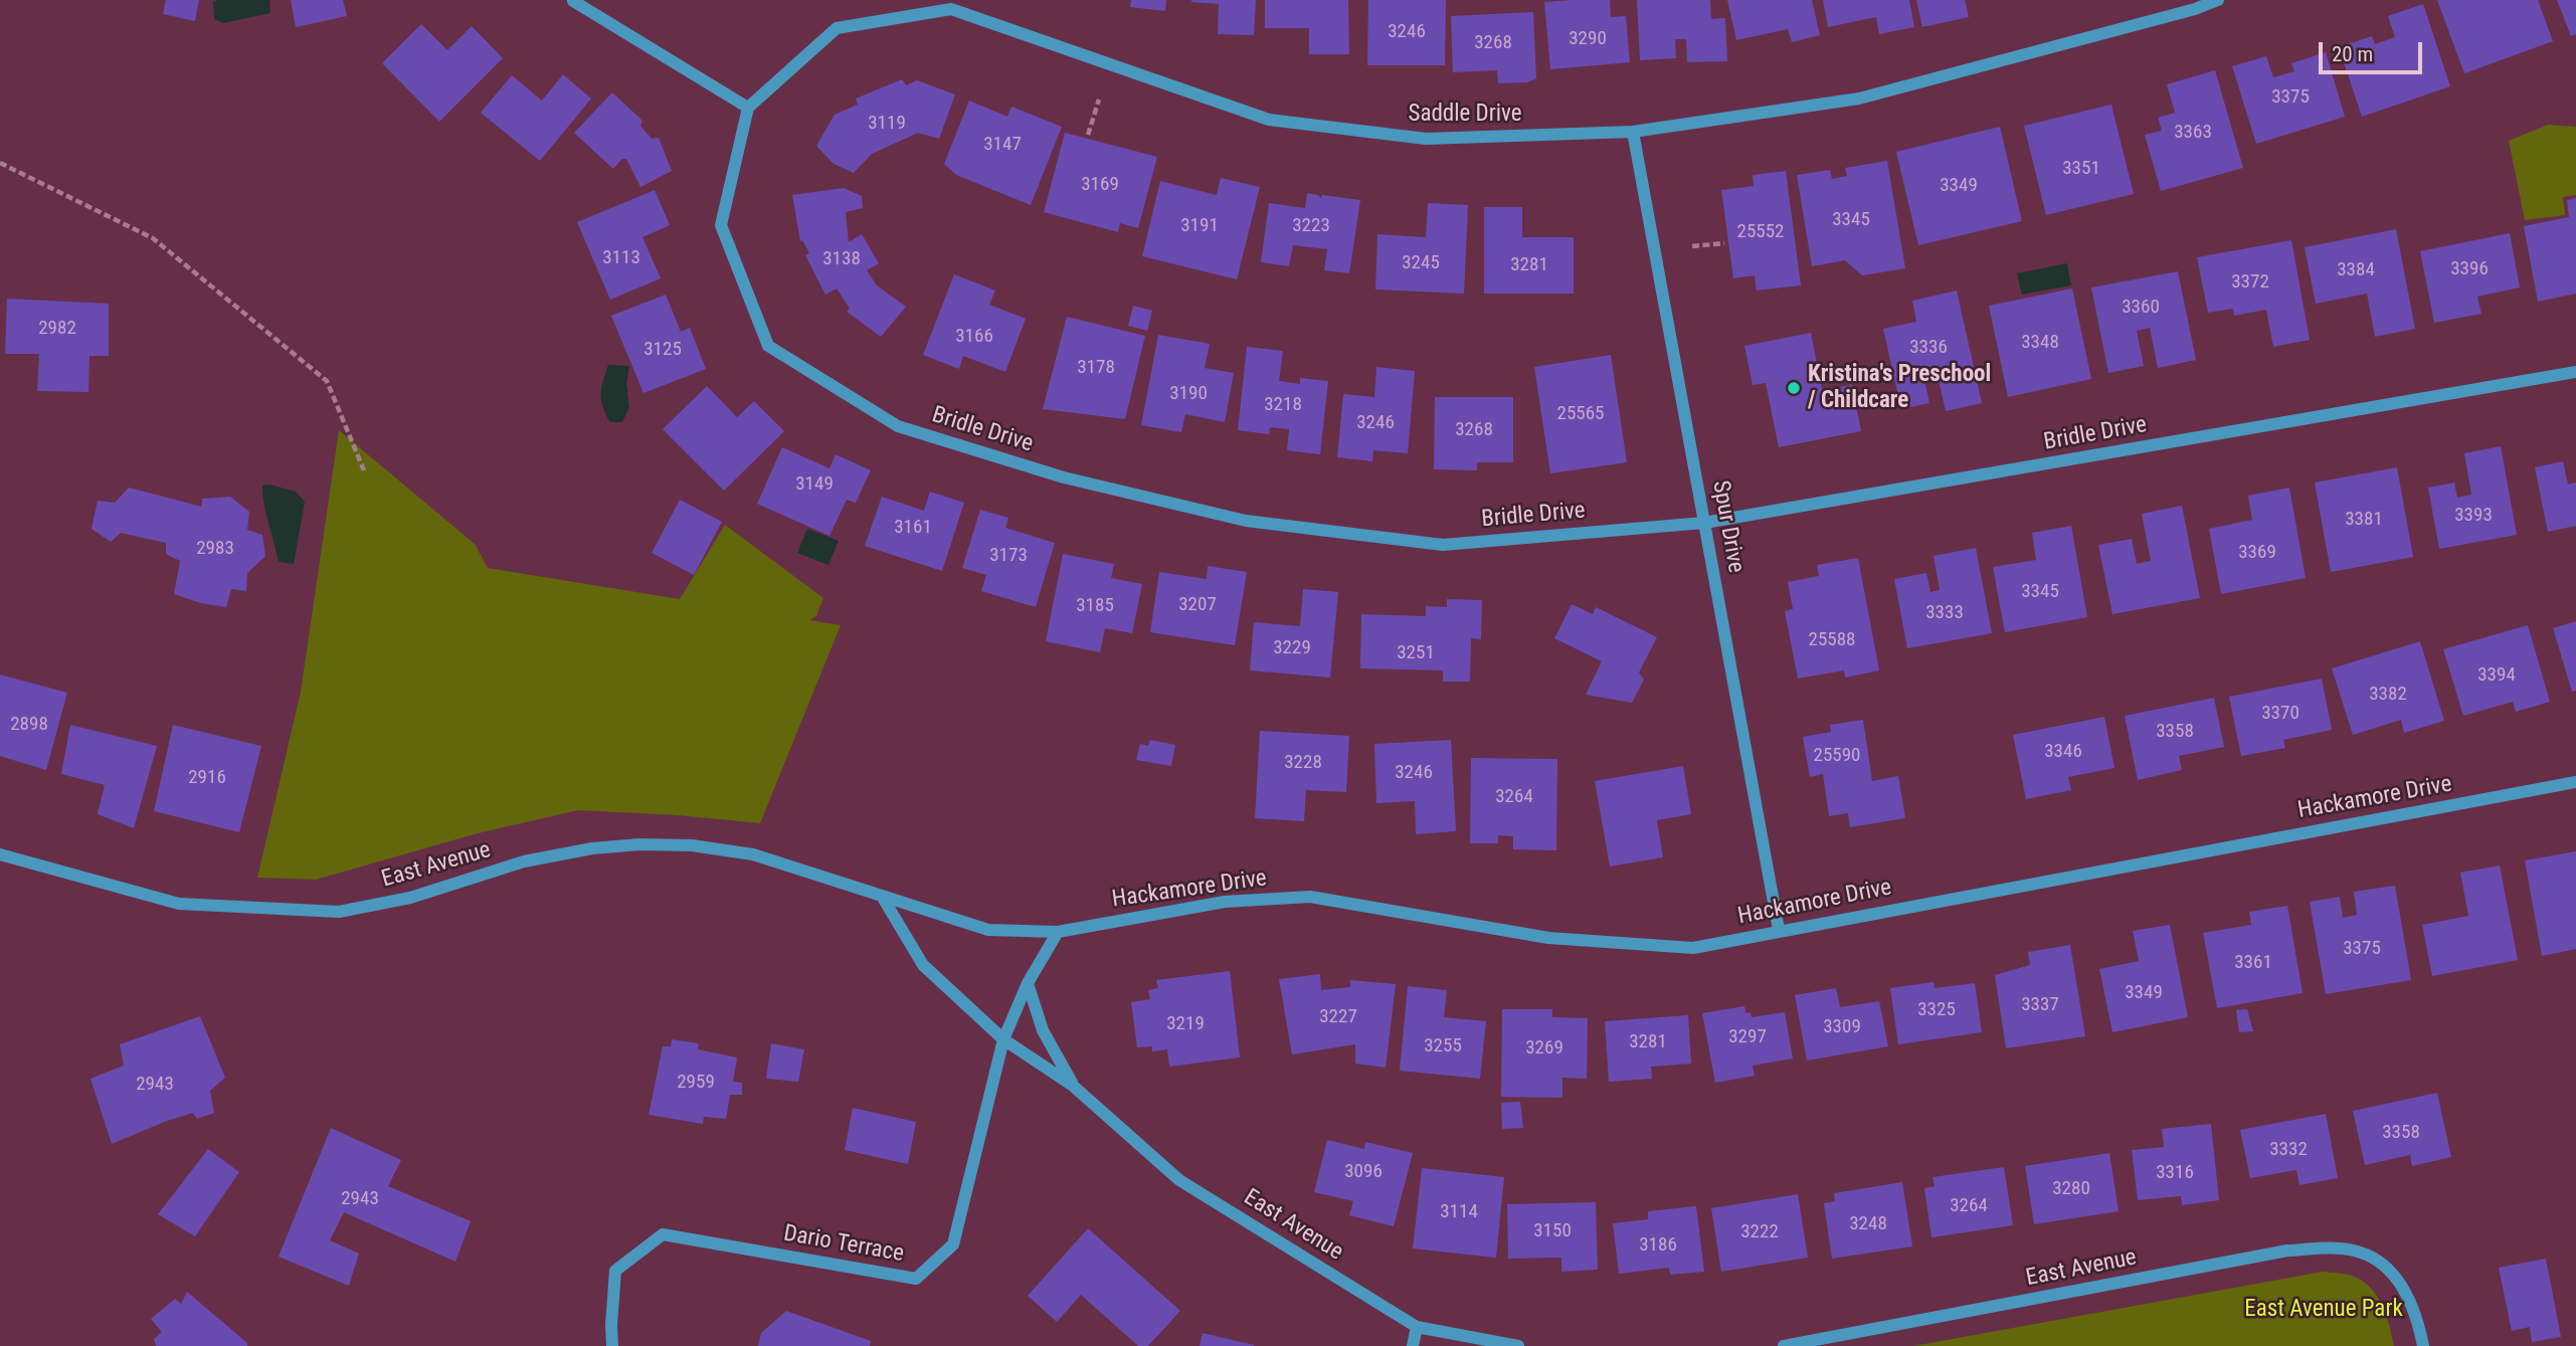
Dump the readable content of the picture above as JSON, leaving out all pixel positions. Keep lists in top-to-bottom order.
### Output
{
  "streets": {
    "street": [
      "Saddle Drive",
      "Bridle Drive",
      "Spur Drive",
      "Hackamore Drive",
      "East Avenue",
      "Dario Terrace"
    ]
  },
  "crossings": [
    ["Saddle Drive", "Bridle Drive"],
    ["Saddle Drive", "Spur Drive"],
    ["Bridle Drive", "Spur Drive"],
    ["Spur Drive", "Hackamore Drive"],
    ["Hackamore Drive", "East Avenue"],
    ["East Avenue", "Dario Terrace"]
  ],
  "parks": ["East Avenue Park"],
  "places": ["Kristina's Preschool / Childcare"],
  "house_numbers": [
    "3246",
    "3290",
    "3268",
    "3375",
    "3119",
    "3363",
    "3147",
    "3351",
    "3169",
    "3349",
    "3345",
    "3191",
    "3223",
    "25552",
    "3113",
    "3138",
    "3245",
    "3281",
    "3396",
    "3384",
    "3372",
    "3360",
    "2982",
    "3166",
    "3348",
    "3336",
    "3125",
    "3178",
    "3190",
    "3218",
    "25565",
    "3246",
    "3268",
    "3149",
    "3393",
    "3381",
    "3161",
    "2983",
    "3369",
    "3173",
    "3345",
    "3207",
    "3185",
    "3333",
    "25588",
    "3229",
    "3251",
    "3394",
    "3382",
    "3370",
    "2898",
    "3358",
    "3346",
    "25590",
    "3228",
    "3246",
    "2916",
    "3264",
    "3375",
    "3361",
    "3349",
    "3337",
    "3325",
    "3227",
    "3219",
    "3309",
    "3297",
    "3281",
    "3255",
    "3269",
    "2959",
    "2943",
    "3358",
    "3332",
    "3096",
    "3316",
    "3280",
    "2943",
    "3264",
    "3114",
    "3248",
    "3150",
    "3222",
    "3186"
  ],
  "scale_bar": "20 m"
}
